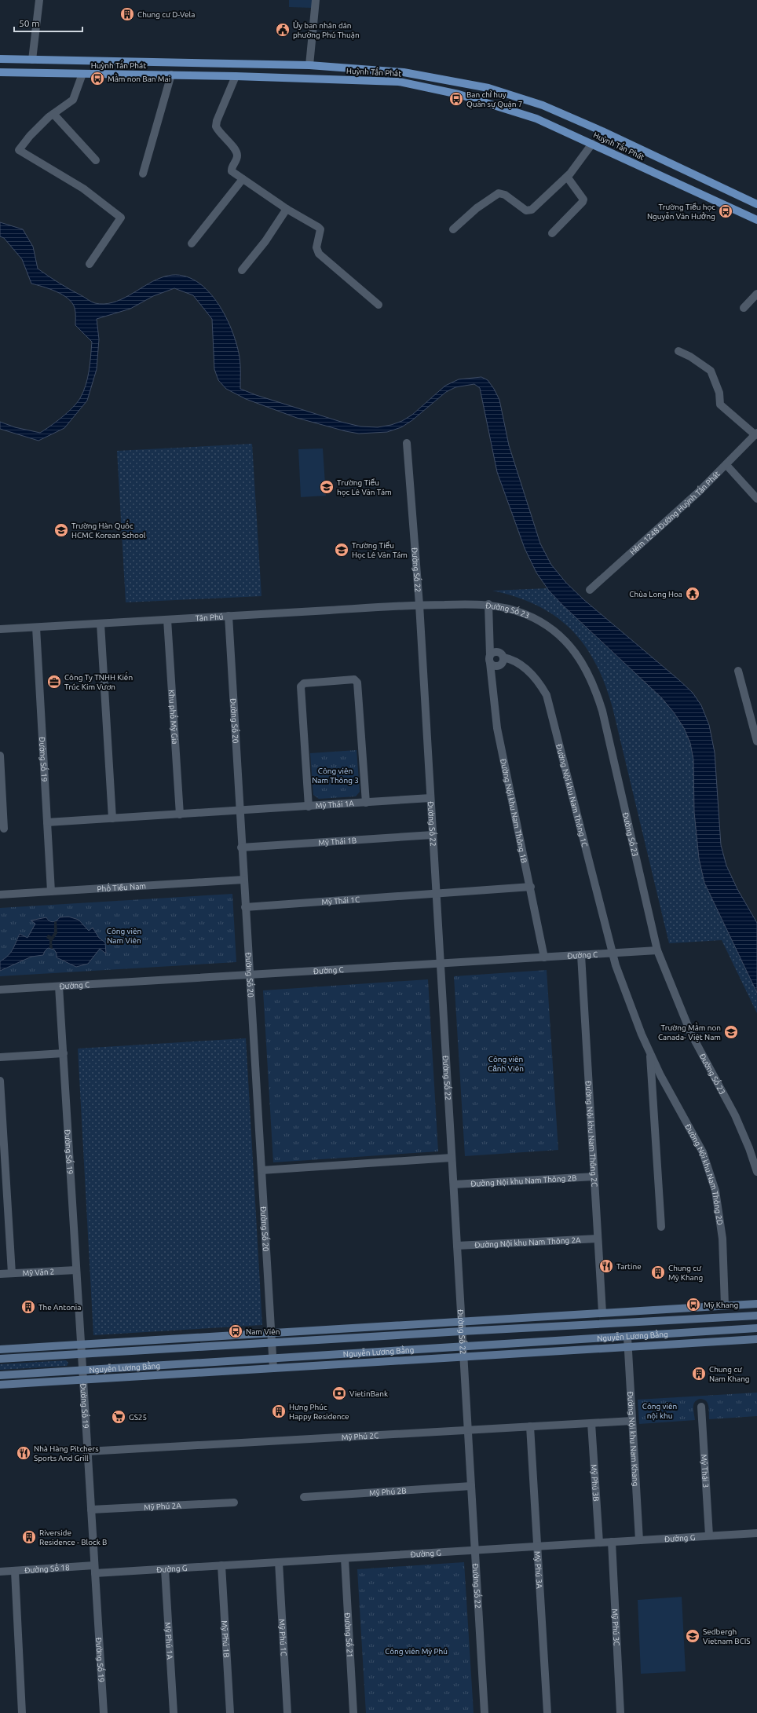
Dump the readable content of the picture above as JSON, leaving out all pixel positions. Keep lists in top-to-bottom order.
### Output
{
  "streets": {
    "main road": ["Huỳnh Tấn Phát", "Nguyễn Lương Bằng"],
    "street": [
      "Hẻm 1248 Đường Huỳnh Tấn Phát",
      "Đường Số 22",
      "Đường Số 23",
      "Tân Phú",
      "Khu phố Mỹ Gia",
      "Đường Số 20",
      "Đường Số 19",
      "Đường Nội khu Nam Thông 1C",
      "Mỹ Thái 1A",
      "Đường Nội khu Nam Thông 1B",
      "Mỹ Thái 1B",
      "Phố Tiểu Nam",
      "Mỹ Thái 1C",
      "Đường C",
      "Đường Nội khu Nam Thông 2C",
      "Đường Nội khu Nam Thông 2D",
      "Đường Nội khu Nam Thông 2B",
      "Đường Nội khu Nam Thông 2A",
      "Mỹ Văn 2",
      "Mỹ Phú 2C",
      "Đường Nội khu Nam Khang",
      "Mỹ Thái 3",
      "Mỹ Phú 3B",
      "Mỹ Phú 2B",
      "Mỹ Phú 2A",
      "Đường G",
      "Đường Số 18",
      "Mỹ Phú 3A",
      "Mỹ Phú 3C",
      "Đường Số 21",
      "Mỹ Phú 1C",
      "Mỹ Phú 1B",
      "Mỹ Phú 1A"
    ]
  },
  "crossings": [
    ["Đường Số 22", "Đường Số 23"],
    ["Đường Số 22", "Tân Phú"],
    ["Đường Số 22", "Mỹ Thái 1A"],
    ["Đường Số 22", "Mỹ Thái 1B"],
    ["Đường Số 22", "Mỹ Thái 1C"],
    ["Đường Số 22", "Đường C"],
    ["Đường Số 22", "Đường Nội khu Nam Thông 2B"],
    ["Đường Số 22", "Đường Nội khu Nam Thông 2A"],
    ["Đường Số 22", "Nguyễn Lương Bằng"],
    ["Đường Số 22", "Mỹ Phú 2C"],
    ["Đường Số 22", "Mỹ Phú 2B"],
    ["Đường Số 22", "Đường G"],
    ["Đường Số 23", "Tân Phú"],
    ["Đường Số 23", "Đường Nội khu Nam Thông 1B"],
    ["Đường Số 23", "Đường C"],
    ["Tân Phú", "Khu phố Mỹ Gia"],
    ["Tân Phú", "Đường Số 20"],
    ["Tân Phú", "Đường Số 19"],
    ["Đường Số 20", "Mỹ Thái 1A"],
    ["Đường Số 20", "Mỹ Thái 1B"],
    ["Đường Số 20", "Phố Tiểu Nam"],
    ["Đường Số 20", "Mỹ Thái 1C"],
    ["Đường Số 20", "Đường C"],
    ["Đường Số 20", "Nguyễn Lương Bằng"],
    ["Đường Số 19", "Phố Tiểu Nam"],
    ["Đường Số 19", "Đường C"],
    ["Đường Số 19", "Mỹ Văn 2"],
    ["Đường Số 19", "Nguyễn Lương Bằng"],
    ["Đường Số 19", "Mỹ Phú 2C"],
    ["Đường Số 19", "Mỹ Phú 2A"],
    ["Đường Số 19", "Đường G"],
    ["Đường Số 19", "Đường Số 18"],
    ["Đường Nội khu Nam Thông 1C", "Đường Nội khu Nam Thông 1B"],
    ["Đường Nội khu Nam Thông 1C", "Đường C"],
    ["Đường Nội khu Nam Thông 1C", "Đường Nội khu Nam Thông 2D"],
    ["Đường Nội khu Nam Thông 1B", "Mỹ Thái 1C"],
    ["Đường Nội khu Nam Thông 1B", "Đường C"],
    ["Đường C", "Đường Nội khu Nam Thông 2C"],
    ["Đường C", "Đường Nội khu Nam Thông 2D"],
    ["Đường Nội khu Nam Thông 2C", "Đường Nội khu Nam Thông 2B"],
    ["Đường Nội khu Nam Thông 2C", "Đường Nội khu Nam Thông 2A"],
    ["Nguyễn Lương Bằng", "Đường Nội khu Nam Khang"],
    ["Mỹ Phú 2C", "Đường Nội khu Nam Khang"],
    ["Mỹ Phú 2C", "Mỹ Phú 3B"],
    ["Mỹ Phú 2C", "Mỹ Phú 3A"],
    ["Đường Nội khu Nam Khang", "Đường G"],
    ["Mỹ Thái 3", "Đường G"],
    ["Mỹ Phú 3B", "Đường G"],
    ["Đường G", "Đường Số 18"],
    ["Đường G", "Mỹ Phú 3A"],
    ["Đường G", "Mỹ Phú 3C"],
    ["Đường G", "Đường Số 21"],
    ["Đường G", "Mỹ Phú 1C"],
    ["Đường G", "Mỹ Phú 1B"],
    ["Đường G", "Mỹ Phú 1A"]
  ],
  "parks": [
    "Công viên Nam Thông 3",
    "Công viên Nam Viên",
    "Công viên Cảnh Viên",
    "Công viên nội khu",
    "Công viên Mỹ Phú"
  ],
  "places": {
    "building": [
      "Chung cư D-Vela",
      "Chung cư Mỹ Khang",
      "The Antonia",
      "Chung cư Nam Khang",
      "Hưng Phúc Happy Residence",
      "Riverside Residence - Block B"
    ],
    "public building": ["Ủy ban nhân dân phường Phú Thuận"],
    "bus stop": [
      "Mầm non Ban Mai",
      "Ban chỉ huy Quân sự Quận 7",
      "Trường Tiểu học Nguyễn Văn Hưởng",
      "Mỹ Khang",
      "Nam Viên"
    ],
    "school or university": [
      "Trường Tiểu học Lê Văn Tám",
      "Trường Hàn Quốc HCMC Korean School",
      "Trường Tiểu Học Lê Văn Tám",
      "Trường Mầm non Canada- Việt Nam",
      "Sedbergh Vietnam BCIS"
    ],
    "temple": ["Chùa Long Hoa"],
    "office": ["Công Ty TNHH Kiến Trúc Kim Vươn"],
    "restaurant": ["Tartine", "Nhà Hàng Pitchers Sports And Grill"],
    "bank": ["VietinBank"],
    "supermarket": ["GS25"]
  },
  "scale_bar": "50 m"
}
